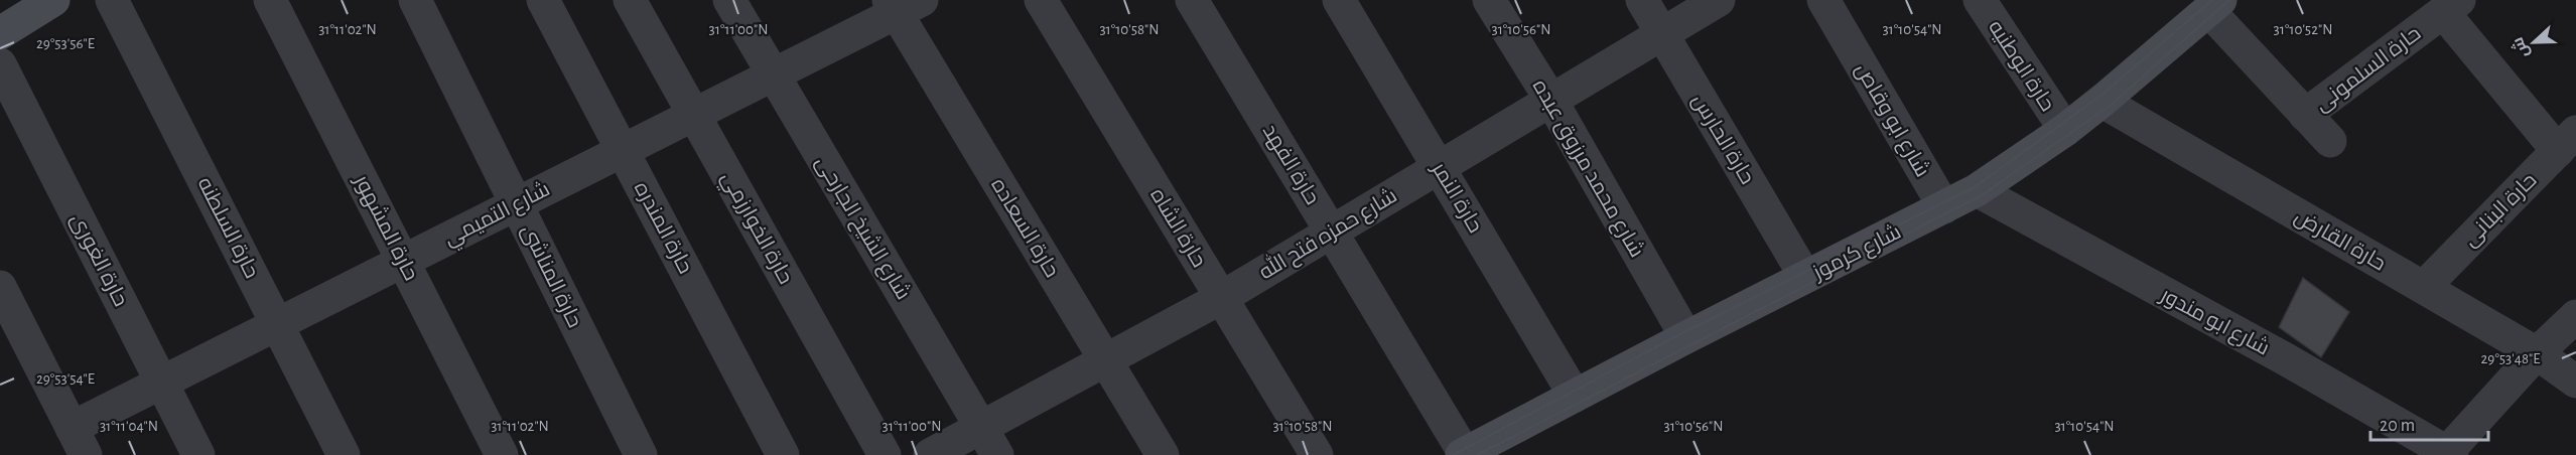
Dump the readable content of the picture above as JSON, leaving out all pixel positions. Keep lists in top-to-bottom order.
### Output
{
  "streets": {
    "main road": ["شارع كرموز"],
    "street": [
      "حارة الوطنيه",
      "حارة السلمونى",
      "شارع ابو وقاص",
      "حارة الحارس",
      "حارة الفهد",
      "شارع محمد مرزوق عبده",
      "حارة النمر",
      "حارة البنانى",
      "شارع التميمي",
      "حارة السلطنه",
      "حارة المشهور",
      "حارة المندره",
      "حارة الخوارزمي",
      "شارع الشيخ الجارحى",
      "حارة السعاده",
      "حارة الشاه",
      "شارع حمزه فتح الله",
      "حارة القارض",
      "حارة الغورى",
      "حارة المناشى",
      "شارع ابو مندور"
    ]
  },
  "crossings": [
    ["حارة الوطنيه", "شارع كرموز"],
    ["شارع ابو وقاص", "شارع كرموز"],
    ["حارة الحارس", "شارع حمزه فتح الله"],
    ["حارة الحارس", "شارع كرموز"],
    ["حارة الفهد", "شارع حمزه فتح الله"],
    ["حارة الفهد", "شارع كرموز"],
    ["شارع محمد مرزوق عبده", "شارع حمزه فتح الله"],
    ["شارع محمد مرزوق عبده", "شارع كرموز"],
    ["حارة النمر", "شارع حمزه فتح الله"],
    ["حارة النمر", "شارع كرموز"],
    ["حارة البنانى", "حارة القارض"],
    ["شارع التميمي", "حارة السلطنه"],
    ["شارع التميمي", "حارة المشهور"],
    ["شارع التميمي", "حارة المندره"],
    ["شارع التميمي", "حارة الخوارزمي"],
    ["شارع التميمي", "شارع الشيخ الجارحى"],
    ["شارع التميمي", "حارة السعاده"],
    ["شارع التميمي", "حارة الغورى"],
    ["شارع التميمي", "حارة المناشى"],
    ["شارع الشيخ الجارحى", "شارع حمزه فتح الله"],
    ["حارة السعاده", "شارع حمزه فتح الله"],
    ["حارة الشاه", "شارع حمزه فتح الله"],
    ["حارة القارض", "شارع كرموز"],
    ["شارع كرموز", "شارع ابو مندور"]
  ],
  "scale_bar": "20 m",
  "north": "left",
  "coordinates": [
    "31°11'02\"N",
    "31°10'58\"N",
    "31°10'54\"N",
    "31°10'52\"N",
    "31°11'00\"N",
    "31°10'56\"N",
    "29°53'56\"E",
    "29°53'48\"E",
    "29°53'54\"E",
    "31°11'04\"N"
  ]
}
